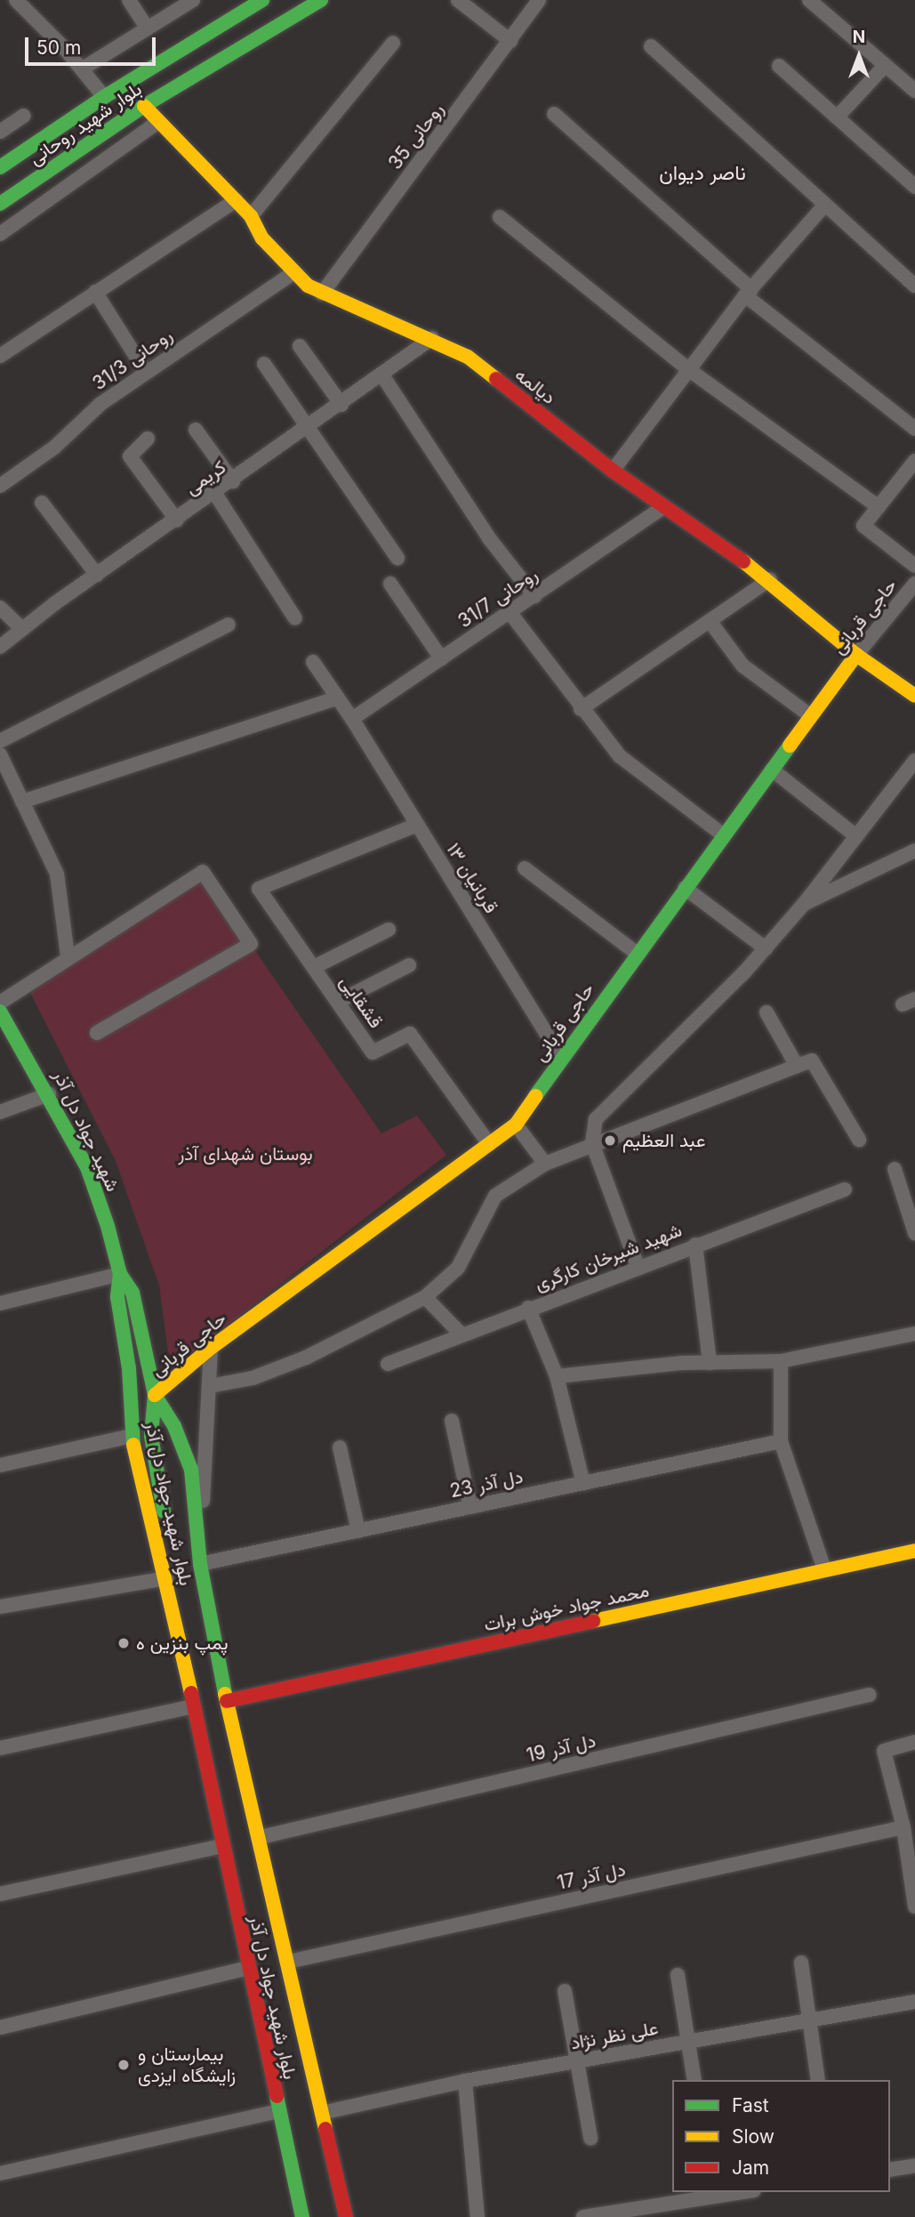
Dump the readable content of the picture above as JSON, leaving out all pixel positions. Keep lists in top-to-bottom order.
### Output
{
  "streets": {
    "main road": [
      "بلوار شهید روحانی",
      "دیالمه",
      "حاجی قربانی",
      "شهید جواد دل آذر",
      "بلوار شهید جواد دل آذر",
      "محمد جواد خوش برات"
    ],
    "street": [
      "روحانی 35",
      "روحانی 31/3",
      "کریمی",
      "روحانی 31/7",
      "۱۳ قربانیان",
      "قشقایی",
      "شهید شیرخان کارگری",
      "دل آذر 23",
      "دل آذر 19",
      "دل آذر 17",
      "علی نظر نژاد"
    ]
  },
  "crossings": [
    ["بلوار شهید روحانی", "دیالمه"],
    ["روحانی 35", "دیالمه"],
    ["روحانی 31/3", "دیالمه"],
    ["دیالمه", "کریمی"],
    ["دیالمه", "روحانی 31/7"],
    ["دیالمه", "حاجی قربانی"],
    ["روحانی 31/7", "۱۳ قربانیان"],
    ["حاجی قربانی", "۱۳ قربانیان"],
    ["حاجی قربانی", "قشقایی"],
    ["حاجی قربانی", "بلوار شهید جواد دل آذر"],
    ["۱۳ قربانیان", "قشقایی"],
    ["شهید جواد دل آذر", "بلوار شهید جواد دل آذر"],
    ["دل آذر 23", "بلوار شهید جواد دل آذر"],
    ["بلوار شهید جواد دل آذر", "محمد جواد خوش برات"],
    ["بلوار شهید جواد دل آذر", "دل آذر 19"],
    ["بلوار شهید جواد دل آذر", "دل آذر 17"],
    ["بلوار شهید جواد دل آذر", "علی نظر نژاد"]
  ],
  "districts": ["ناصر دیوان"],
  "parks": ["بوستان شهدای آذر"],
  "places": ["عبد العظيم", "پمپ بنزین ه", "بیمارستان و زایشگاه ایزدی"],
  "legend": ["Fast", "Slow", "Jam"],
  "scale_bar": "50 m",
  "north": "top"
}
